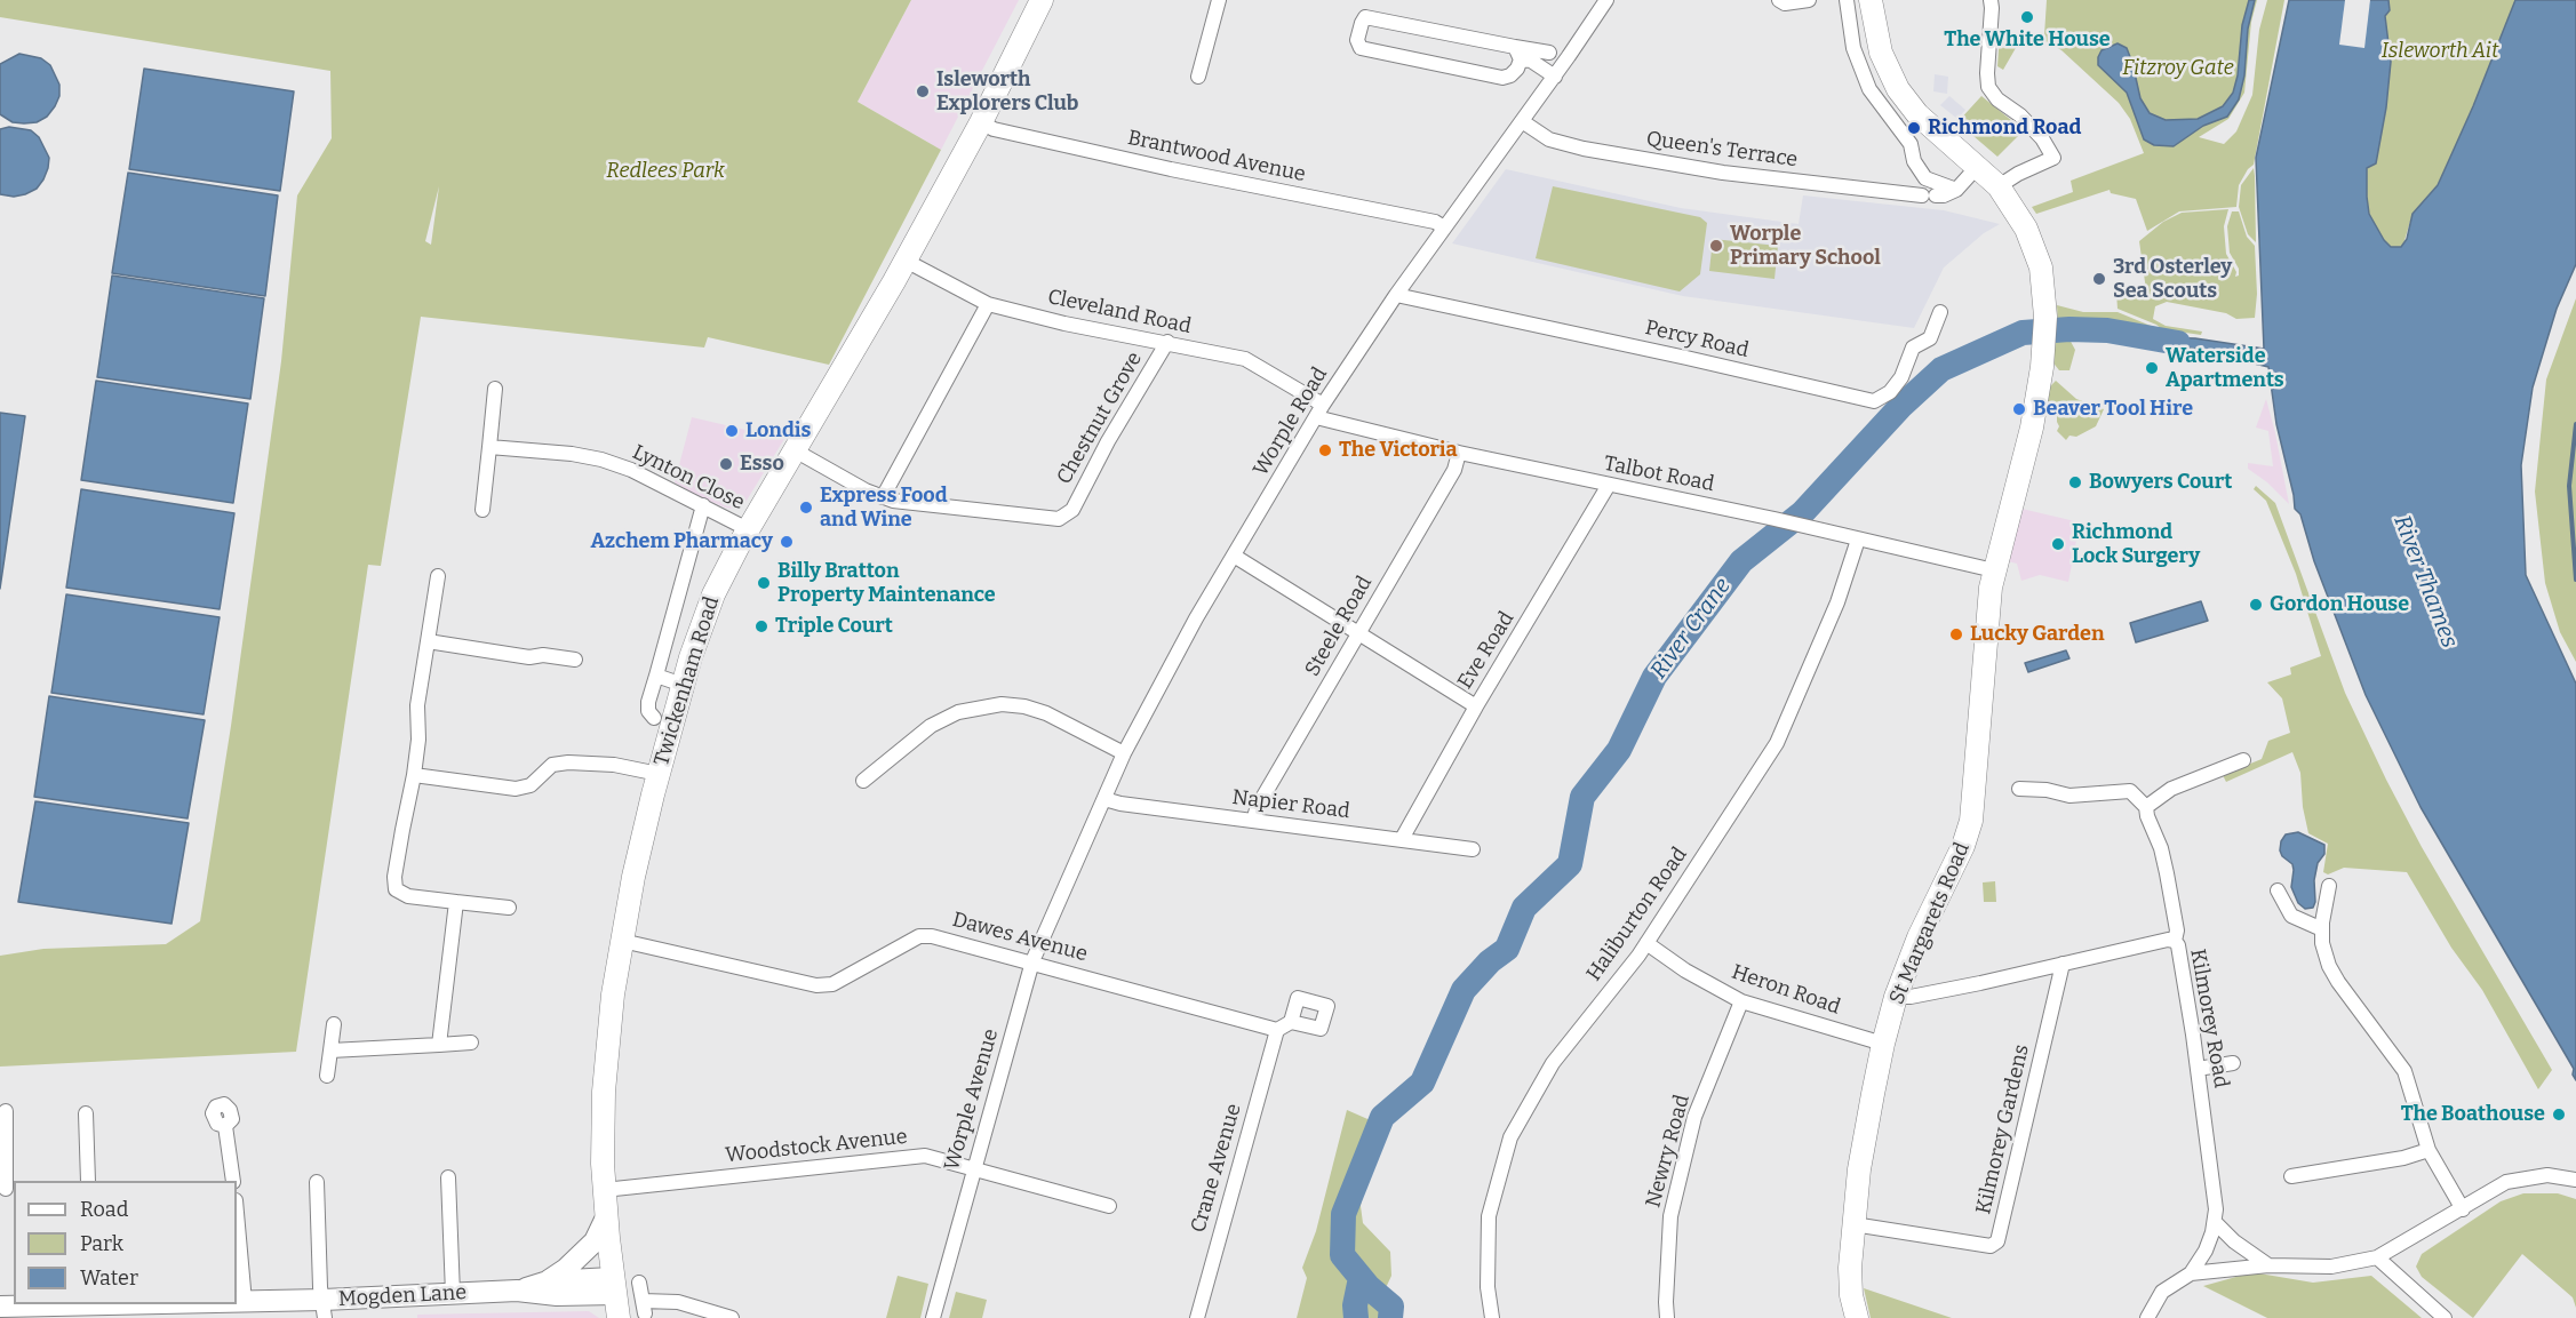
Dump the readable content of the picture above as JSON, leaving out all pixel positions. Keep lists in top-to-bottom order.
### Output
{
  "streets": {
    "main road": ["Twickenham Road", "St Margarets Road"],
    "street": [
      "Queen's Terrace",
      "Brantwood Avenue",
      "Cleveland Road",
      "Percy Road",
      "Chestnut Grove",
      "Worple Road",
      "Talbot Road",
      "Lynton Close",
      "Steele Road",
      "Eve Road",
      "Napier Road",
      "Haliburton Road",
      "Dawes Avenue",
      "Heron Road",
      "Kilmorey Road",
      "Worple Avenue",
      "Kilmorey Gardens",
      "Woodstock Avenue",
      "Newry Road",
      "Crane Avenue",
      "Mogden Lane"
    ]
  },
  "crossings": [
    ["Queen's Terrace", "Worple Road"],
    ["Brantwood Avenue", "Worple Road"],
    ["Brantwood Avenue", "Twickenham Road"],
    ["Cleveland Road", "Chestnut Grove"],
    ["Cleveland Road", "Worple Road"],
    ["Cleveland Road", "Talbot Road"],
    ["Cleveland Road", "Twickenham Road"],
    ["Percy Road", "Worple Road"],
    ["Chestnut Grove", "Twickenham Road"],
    ["Worple Road", "Talbot Road"],
    ["Worple Road", "Napier Road"],
    ["Worple Road", "Worple Avenue"],
    ["Talbot Road", "Steele Road"],
    ["Talbot Road", "Eve Road"],
    ["Talbot Road", "Haliburton Road"],
    ["Talbot Road", "St Margarets Road"],
    ["Lynton Close", "Twickenham Road"],
    ["Steele Road", "Napier Road"],
    ["Eve Road", "Napier Road"],
    ["Twickenham Road", "Dawes Avenue"],
    ["Twickenham Road", "Woodstock Avenue"],
    ["Twickenham Road", "Mogden Lane"],
    ["Haliburton Road", "Heron Road"],
    ["St Margarets Road", "Heron Road"],
    ["St Margarets Road", "Kilmorey Road"],
    ["St Margarets Road", "Kilmorey Gardens"],
    ["Dawes Avenue", "Worple Avenue"],
    ["Dawes Avenue", "Crane Avenue"],
    ["Heron Road", "Newry Road"],
    ["Kilmorey Road", "Kilmorey Gardens"],
    ["Worple Avenue", "Woodstock Avenue"]
  ],
  "water": ["River Thames", "River Crane"],
  "parks": ["Isleworth Ait", "Fitzroy Gate", "Redlees Park"],
  "places": [
    "The White House",
    "Isleworth Explorers Club",
    "Richmond Road",
    "Worple Primary School",
    "3rd Osterley Sea Scouts",
    "Waterside Apartments",
    "Beaver Tool Hire",
    "Londis",
    "The Victoria",
    "Esso",
    "Bowyers Court",
    "Express Food and Wine",
    "Azchem Pharmacy",
    "Richmond Lock Surgery",
    "Billy Bratton Property Maintenance",
    "Gordon House",
    "Triple Court",
    "Lucky Garden",
    "The Boathouse"
  ],
  "legend": ["Road", "Park", "Water"]
}
